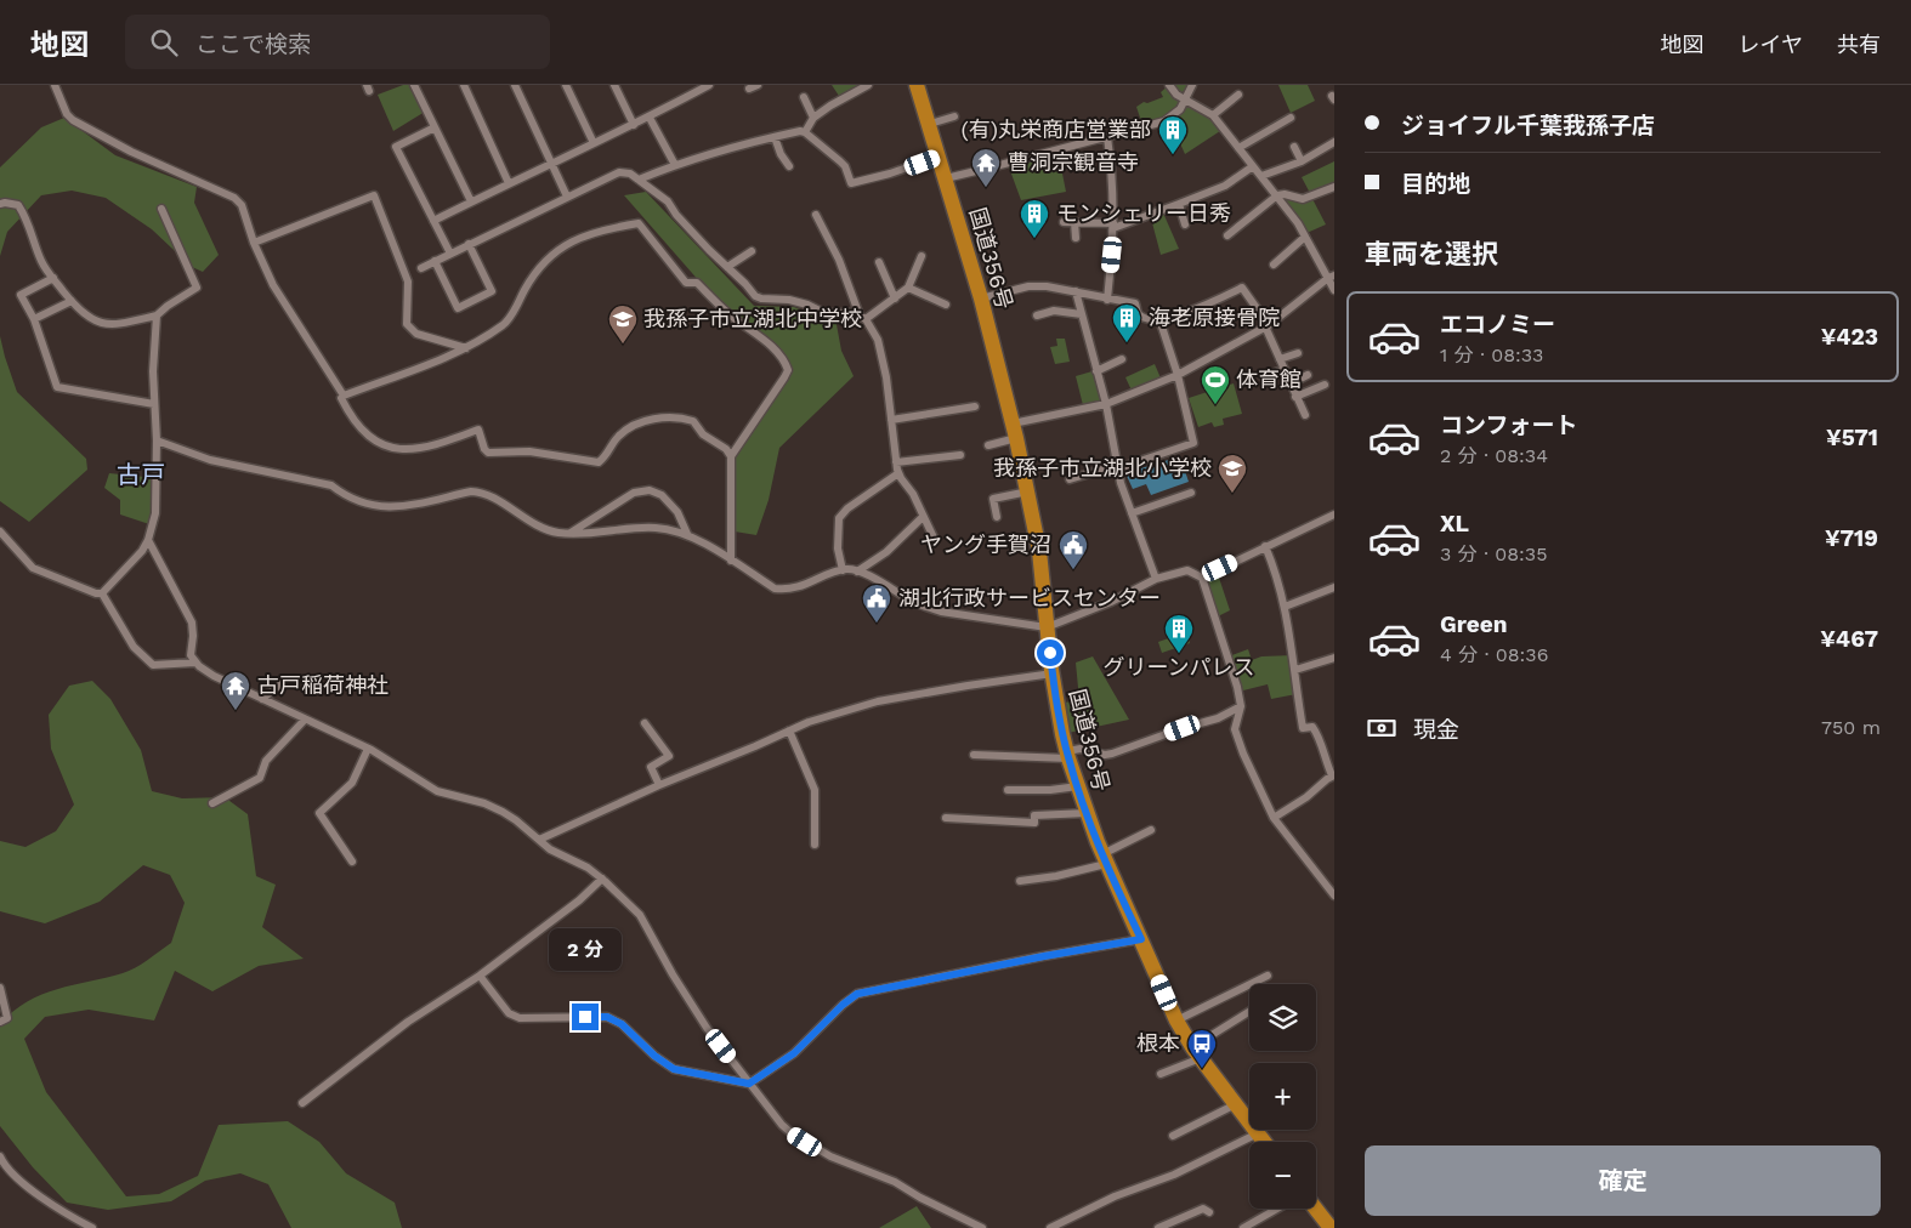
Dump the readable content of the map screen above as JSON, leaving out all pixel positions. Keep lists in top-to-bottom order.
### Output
{
  "streets": {
    "highway": ["国道356号"]
  },
  "districts": ["古戸"],
  "places": {
    "building": [
      "(有)丸栄商店営業部",
      "モンシェリー日秀",
      "海老原接骨院",
      "グリーンパレス"
    ],
    "temple": ["曹洞宗観音寺", "古戸稲荷神社"],
    "school or university": ["我孫子市立湖北中学校", "我孫子市立湖北小学校"],
    "sports": ["体育館"],
    "public building": ["ヤング手賀沼", "湖北行政サービスセンター"],
    "bus stop": ["根本"]
  },
  "page": {
    "header": "地図",
    "search": "ここで検索",
    "nav": ["地図", "レイヤ", "共有"],
    "banner": ["ジョイフル千葉我孫子店", "目的地"],
    "heading": "車両を選択",
    "list": [
      {
        "name": "エコノミー",
        "note": "1 分 · 08:33",
        "value": "¥423"
      },
      {
        "name": "コンフォート",
        "note": "2 分 · 08:34",
        "value": "¥571"
      },
      {
        "name": "XL",
        "note": "3 分 · 08:35",
        "value": "¥719"
      },
      {
        "name": "Green",
        "note": "4 分 · 08:36",
        "value": "¥467"
      }
    ],
    "pay": ["現金", "750 m"],
    "bubble": "2 分",
    "map_buttons": ["+", "−"],
    "buttons": "確定"
  }
}
